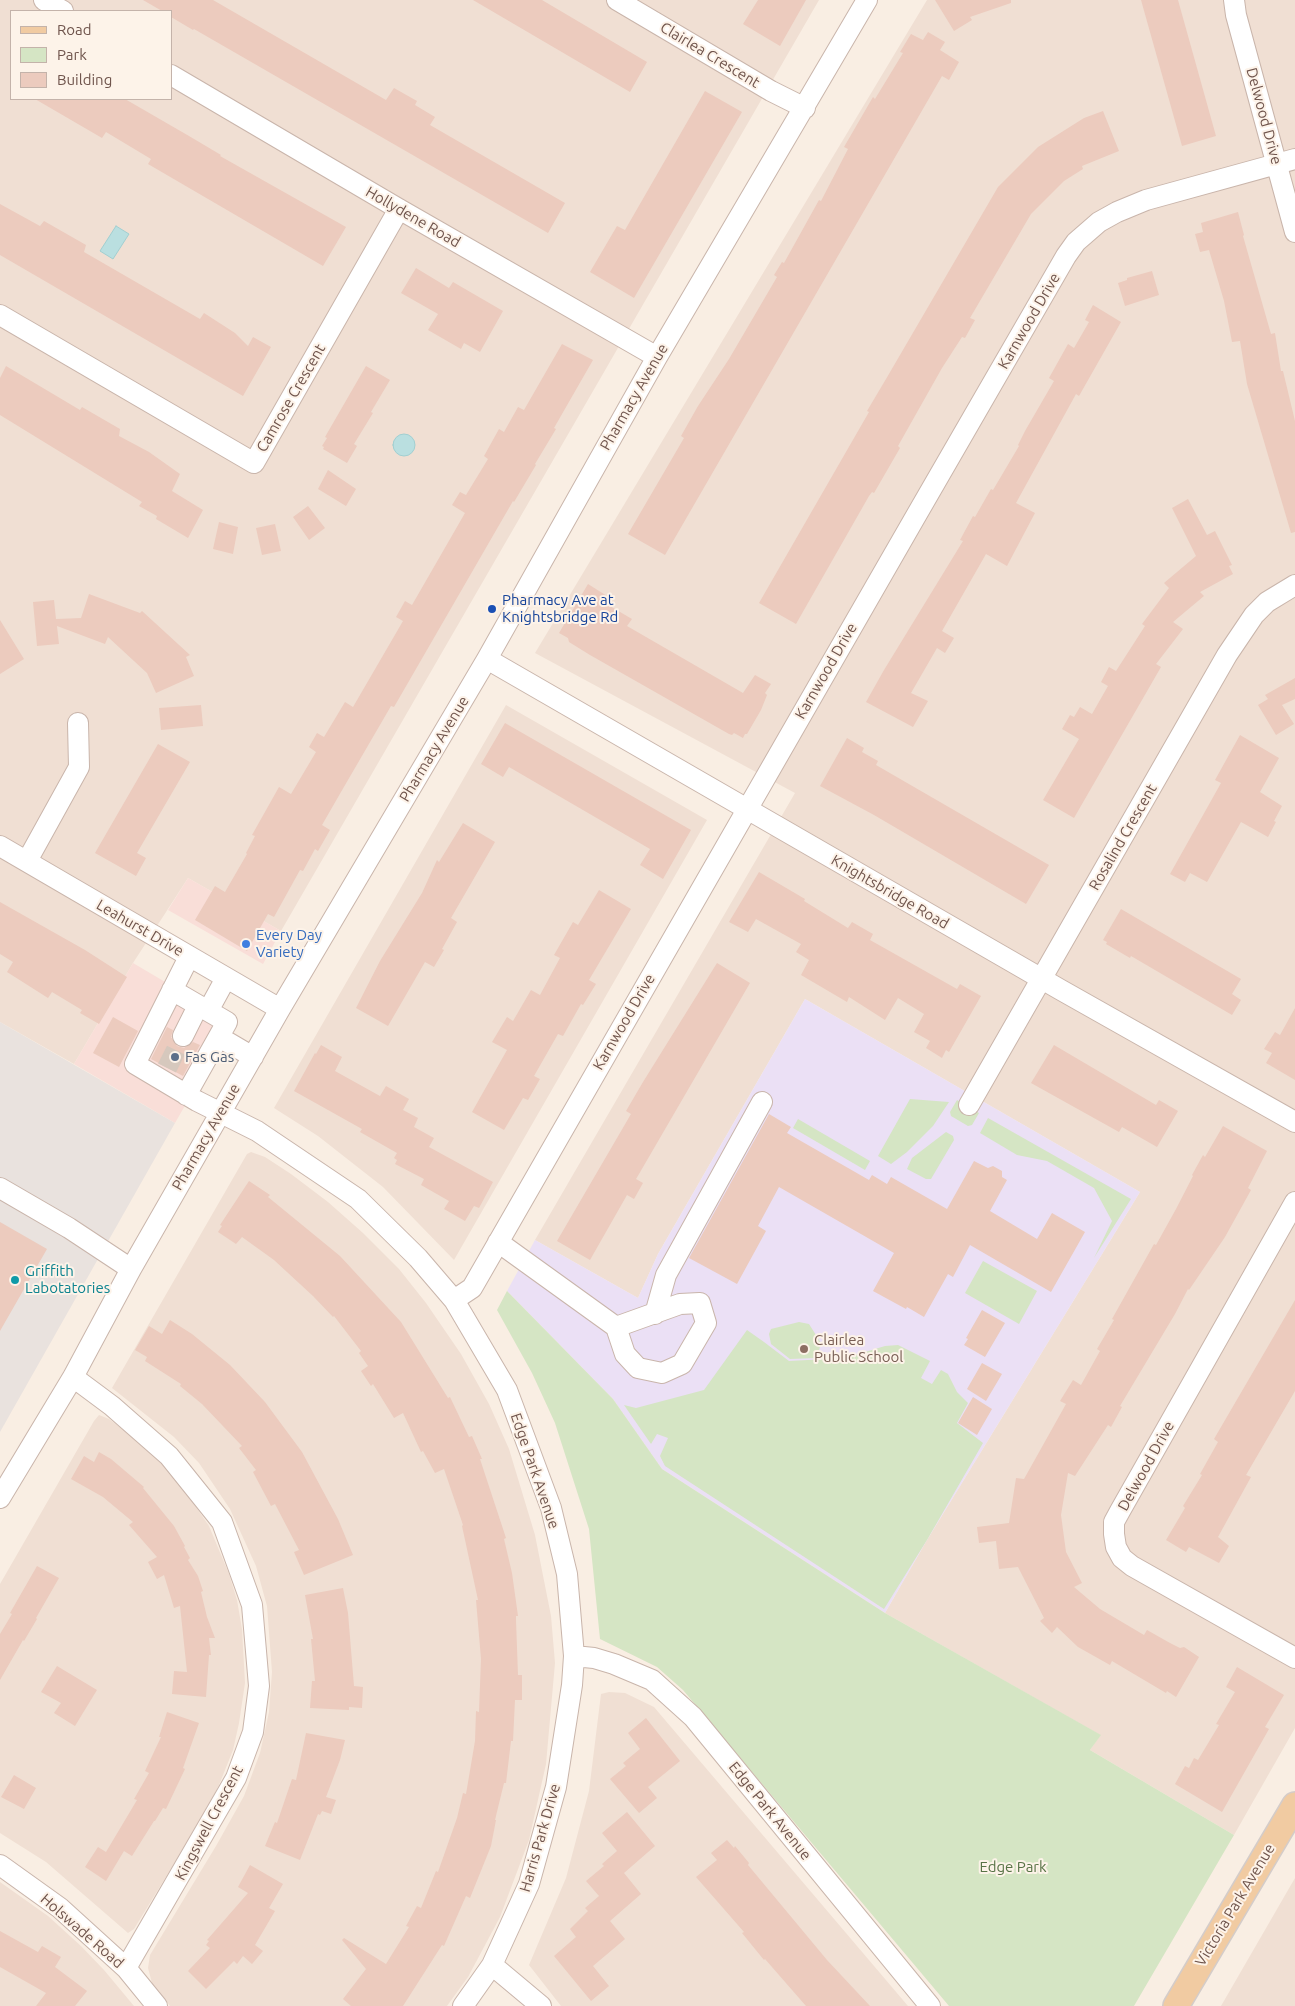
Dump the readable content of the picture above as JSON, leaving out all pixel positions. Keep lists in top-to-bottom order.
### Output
{
  "streets": {
    "main road": ["Victoria Park Avenue"],
    "street": [
      "Clairlea Crescent",
      "Delwood Drive",
      "Hollydene Road",
      "Karnwood Drive",
      "Pharmacy Avenue",
      "Camrose Crescent",
      "Rosalind Crescent",
      "Knightsbridge Road",
      "Leahurst Drive",
      "Edge Park Avenue",
      "Kingswell Crescent",
      "Harris Park Drive",
      "Holswade Road"
    ]
  },
  "crossings": [
    ["Clairlea Crescent", "Pharmacy Avenue"],
    ["Delwood Drive", "Karnwood Drive"],
    ["Hollydene Road", "Pharmacy Avenue"],
    ["Hollydene Road", "Camrose Crescent"],
    ["Karnwood Drive", "Knightsbridge Road"],
    ["Karnwood Drive", "Edge Park Avenue"],
    ["Pharmacy Avenue", "Knightsbridge Road"],
    ["Pharmacy Avenue", "Leahurst Drive"],
    ["Pharmacy Avenue", "Edge Park Avenue"],
    ["Pharmacy Avenue", "Kingswell Crescent"],
    ["Rosalind Crescent", "Knightsbridge Road"],
    ["Edge Park Avenue", "Harris Park Drive"],
    ["Kingswell Crescent", "Holswade Road"]
  ],
  "parks": ["Edge Park"],
  "places": [
    "Pharmacy Ave at Knightsbridge Rd",
    "Every Day Variety",
    "Fas Gas",
    "Griffith Labotatories",
    "Clairlea Public School"
  ],
  "legend": ["Road", "Park", "Building"]
}
